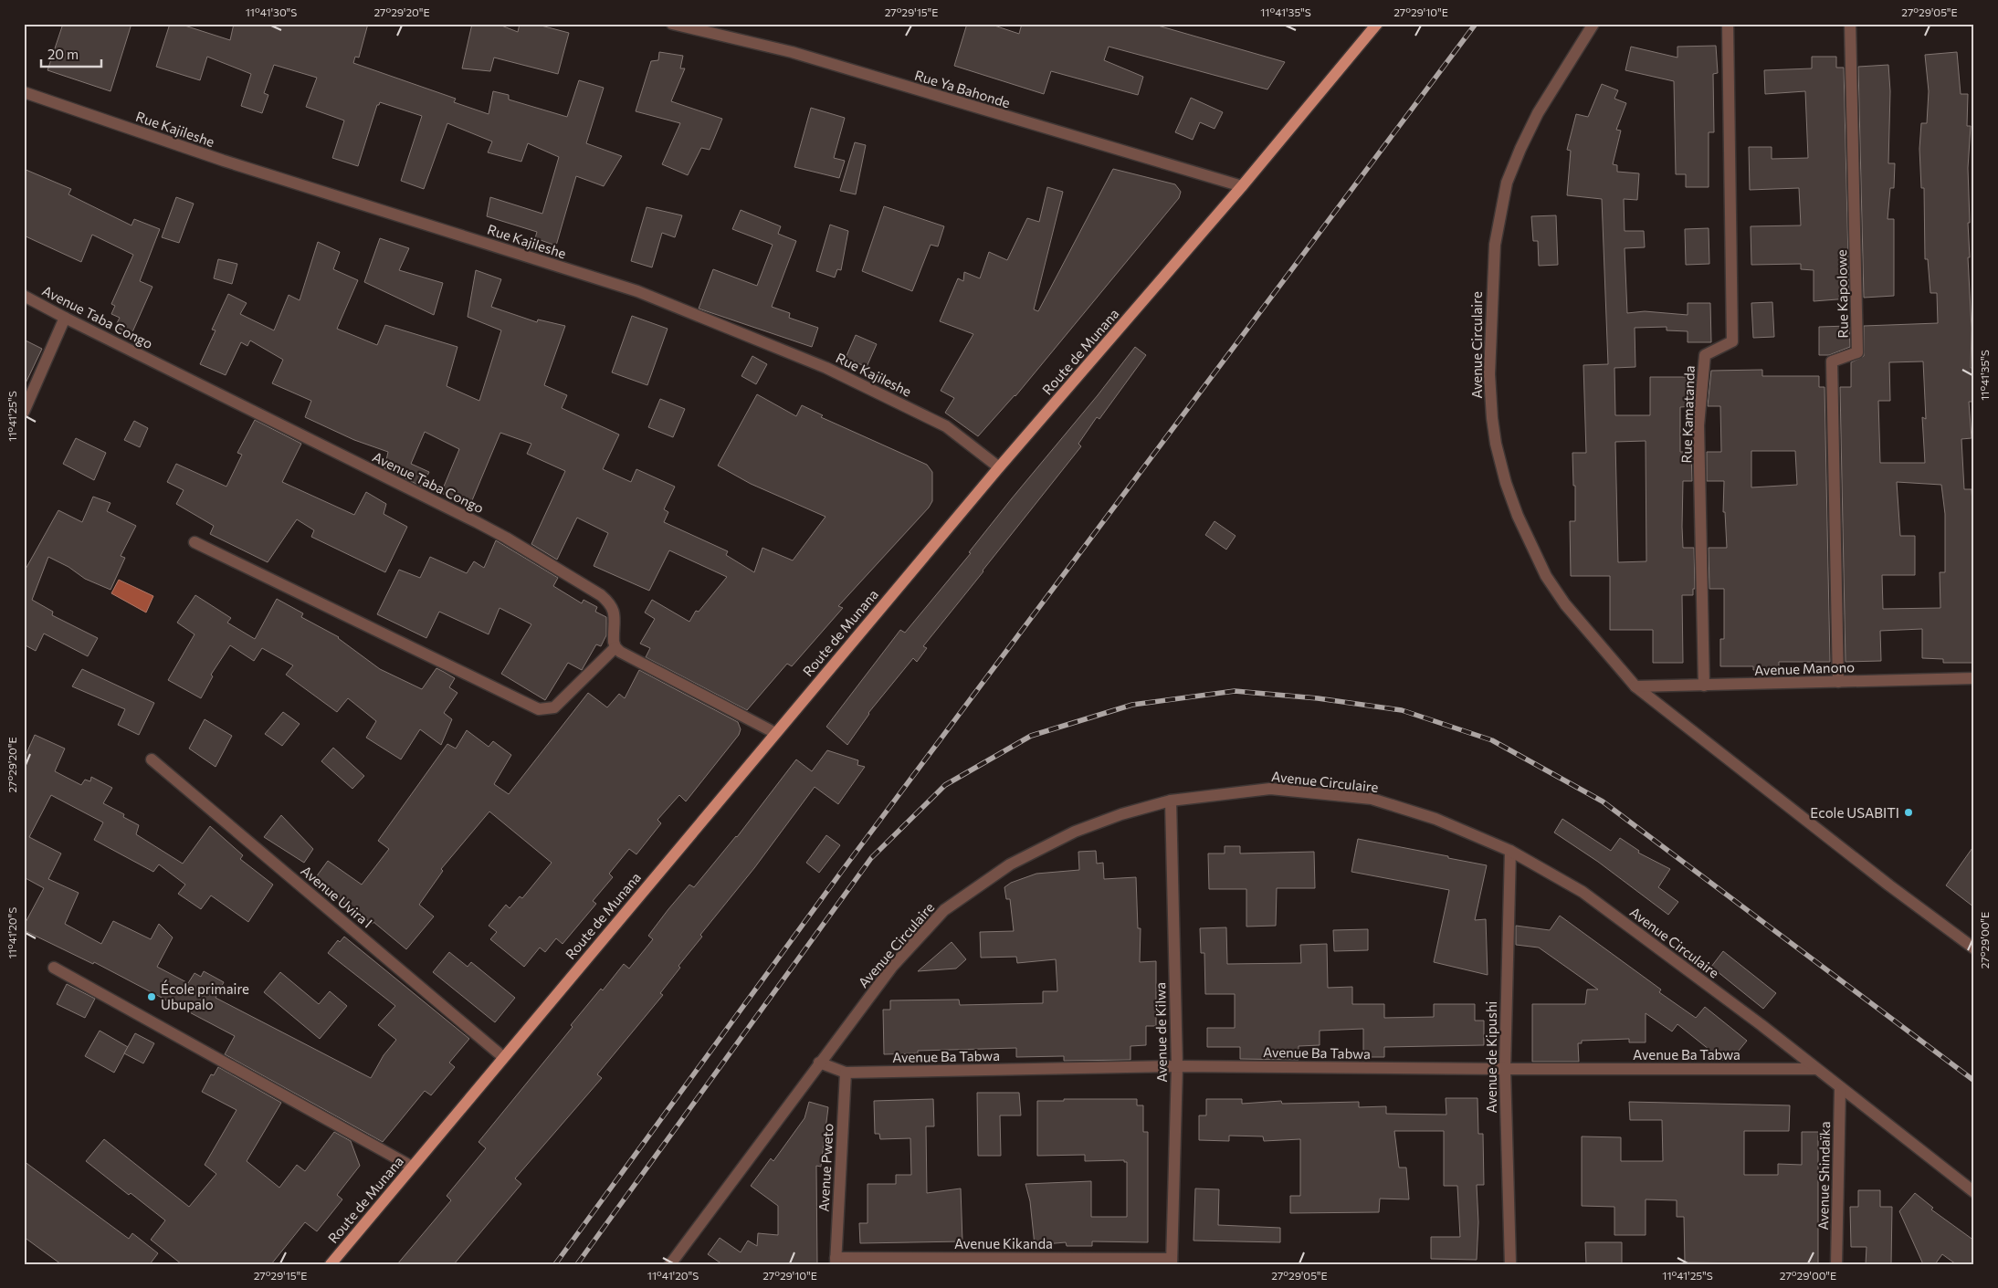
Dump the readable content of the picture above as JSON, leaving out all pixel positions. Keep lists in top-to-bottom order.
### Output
{
  "streets": {
    "main road": ["Route de Munana"],
    "street": [
      "Rue Ya Bahonde",
      "Rue Kajileshe",
      "Rue Kapolowe",
      "Avenue Taba Congo",
      "Avenue Circulaire",
      "Rue Kamatanda",
      "Avenue Manono",
      "Avenue Uvira I",
      "Avenue de Kilwa",
      "Avenue Ba Tabwa",
      "Avenue de Kipushi",
      "Avenue Pweto",
      "Avenue Shindaïka",
      "Avenue Kikanda"
    ]
  },
  "crossings": [
    ["Rue Ya Bahonde", "Route de Munana"],
    ["Rue Kajileshe", "Route de Munana"],
    ["Rue Kapolowe", "Avenue Manono"],
    ["Avenue Circulaire", "Avenue Manono"],
    ["Avenue Circulaire", "Avenue de Kilwa"],
    ["Avenue Circulaire", "Avenue Ba Tabwa"],
    ["Avenue Circulaire", "Avenue de Kipushi"],
    ["Avenue Circulaire", "Avenue Shindaïka"],
    ["Route de Munana", "Avenue Uvira I"],
    ["Rue Kamatanda", "Avenue Manono"],
    ["Avenue de Kilwa", "Avenue Ba Tabwa"],
    ["Avenue de Kilwa", "Avenue Kikanda"],
    ["Avenue Ba Tabwa", "Avenue de Kipushi"],
    ["Avenue Ba Tabwa", "Avenue Pweto"],
    ["Avenue Pweto", "Avenue Kikanda"]
  ],
  "places": ["Ecole USABITI", "École primaire Ubupalo"],
  "scale_bar": "20 m",
  "coordinates": [
    "11°41'30\"S",
    "27°29'20\"E",
    "27°29'15\"E",
    "11°41'35\"S",
    "27°29'10\"E",
    "27°29'05\"E",
    "11°41'25\"S",
    "11°41'20\"S",
    "27°29'00\"E"
  ]
}
